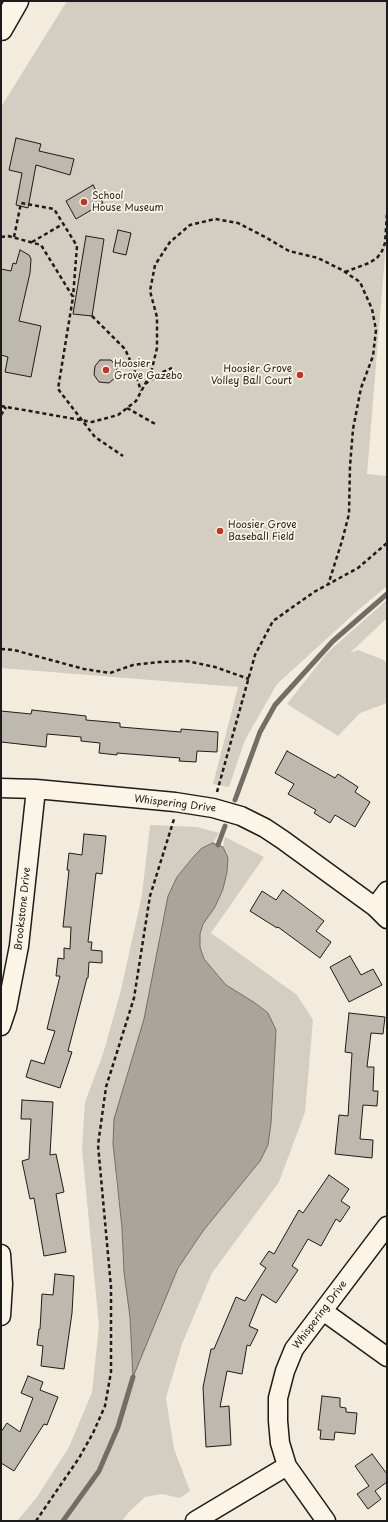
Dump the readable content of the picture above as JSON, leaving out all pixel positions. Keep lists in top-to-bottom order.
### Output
{
  "streets": {
    "street": ["Whispering Drive", "Brookstone Drive"]
  },
  "crossings": [
    ["Whispering Drive", "Brookstone Drive"]
  ],
  "places": [
    "School House Museum",
    "Hoosier Grove Gazebo",
    "Hoosier Grove Volley Ball Court",
    "Hoosier Grove Baseball Field"
  ]
}
